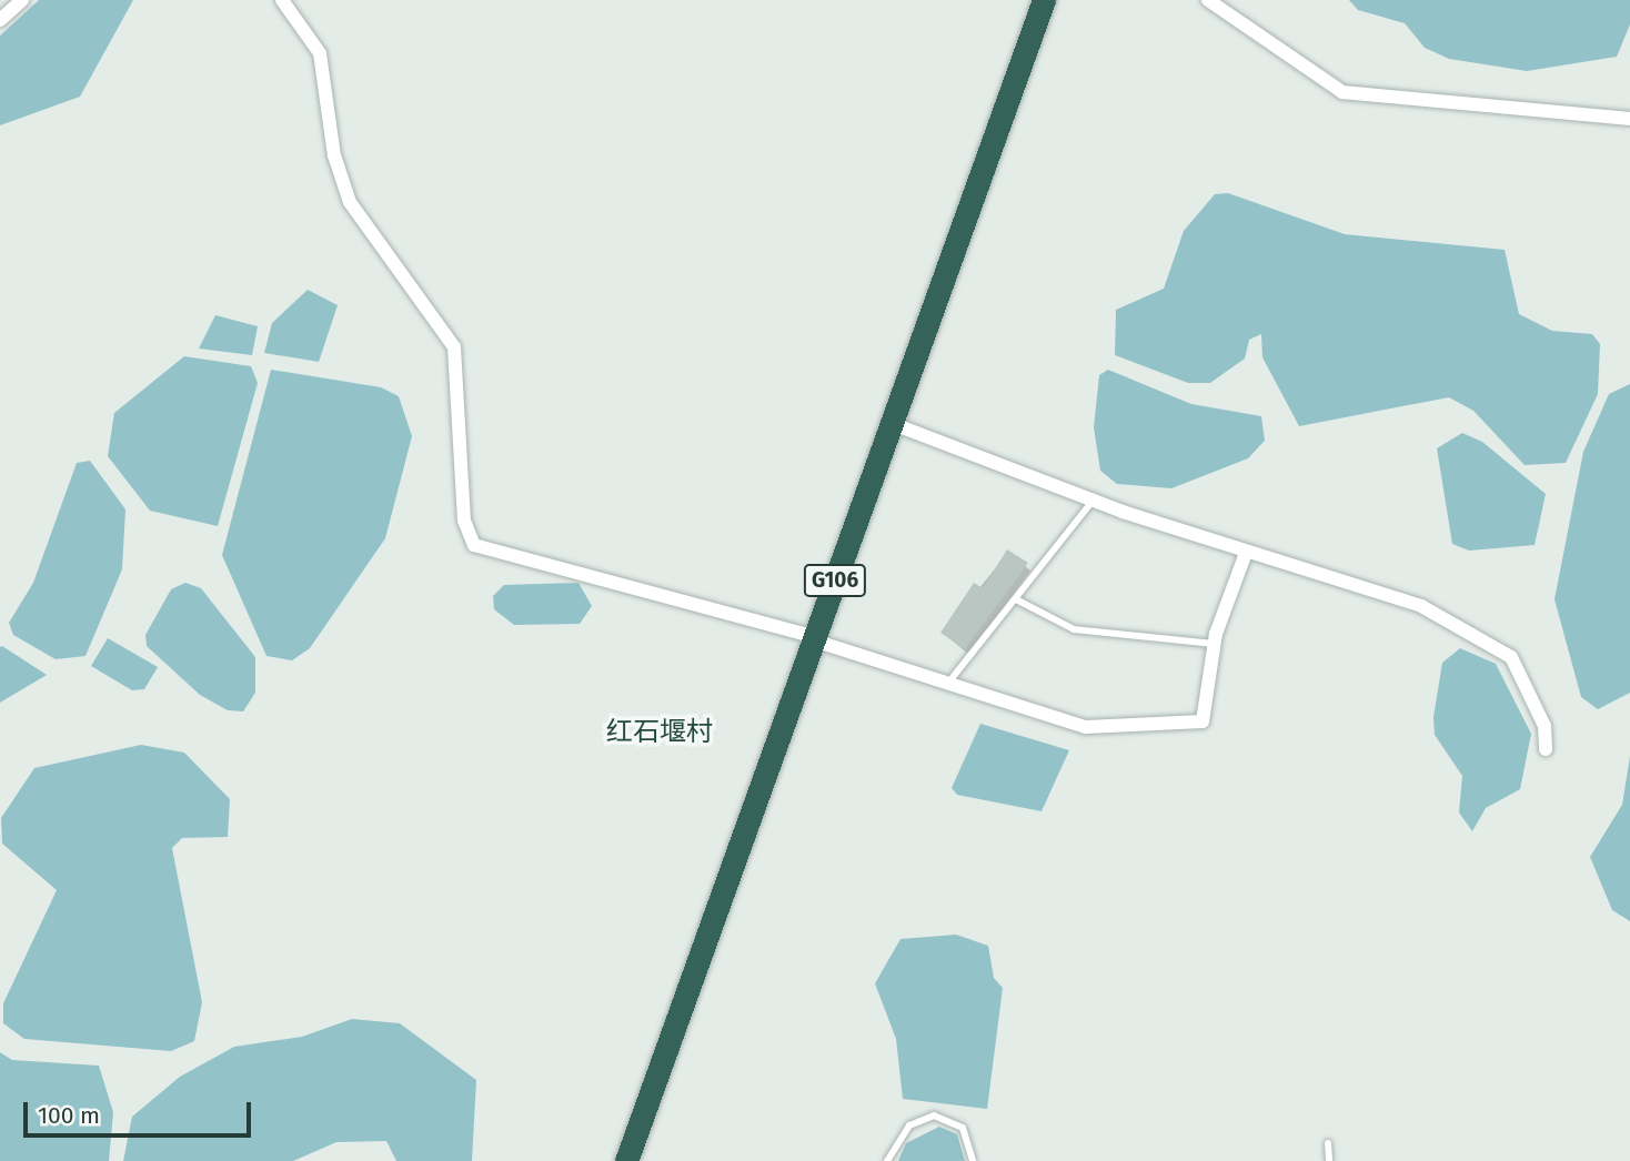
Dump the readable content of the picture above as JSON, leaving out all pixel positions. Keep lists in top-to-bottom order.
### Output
{
  "streets": {
    "highway": ["G106"]
  },
  "districts": ["红石堰村"],
  "scale_bar": "100 m"
}
